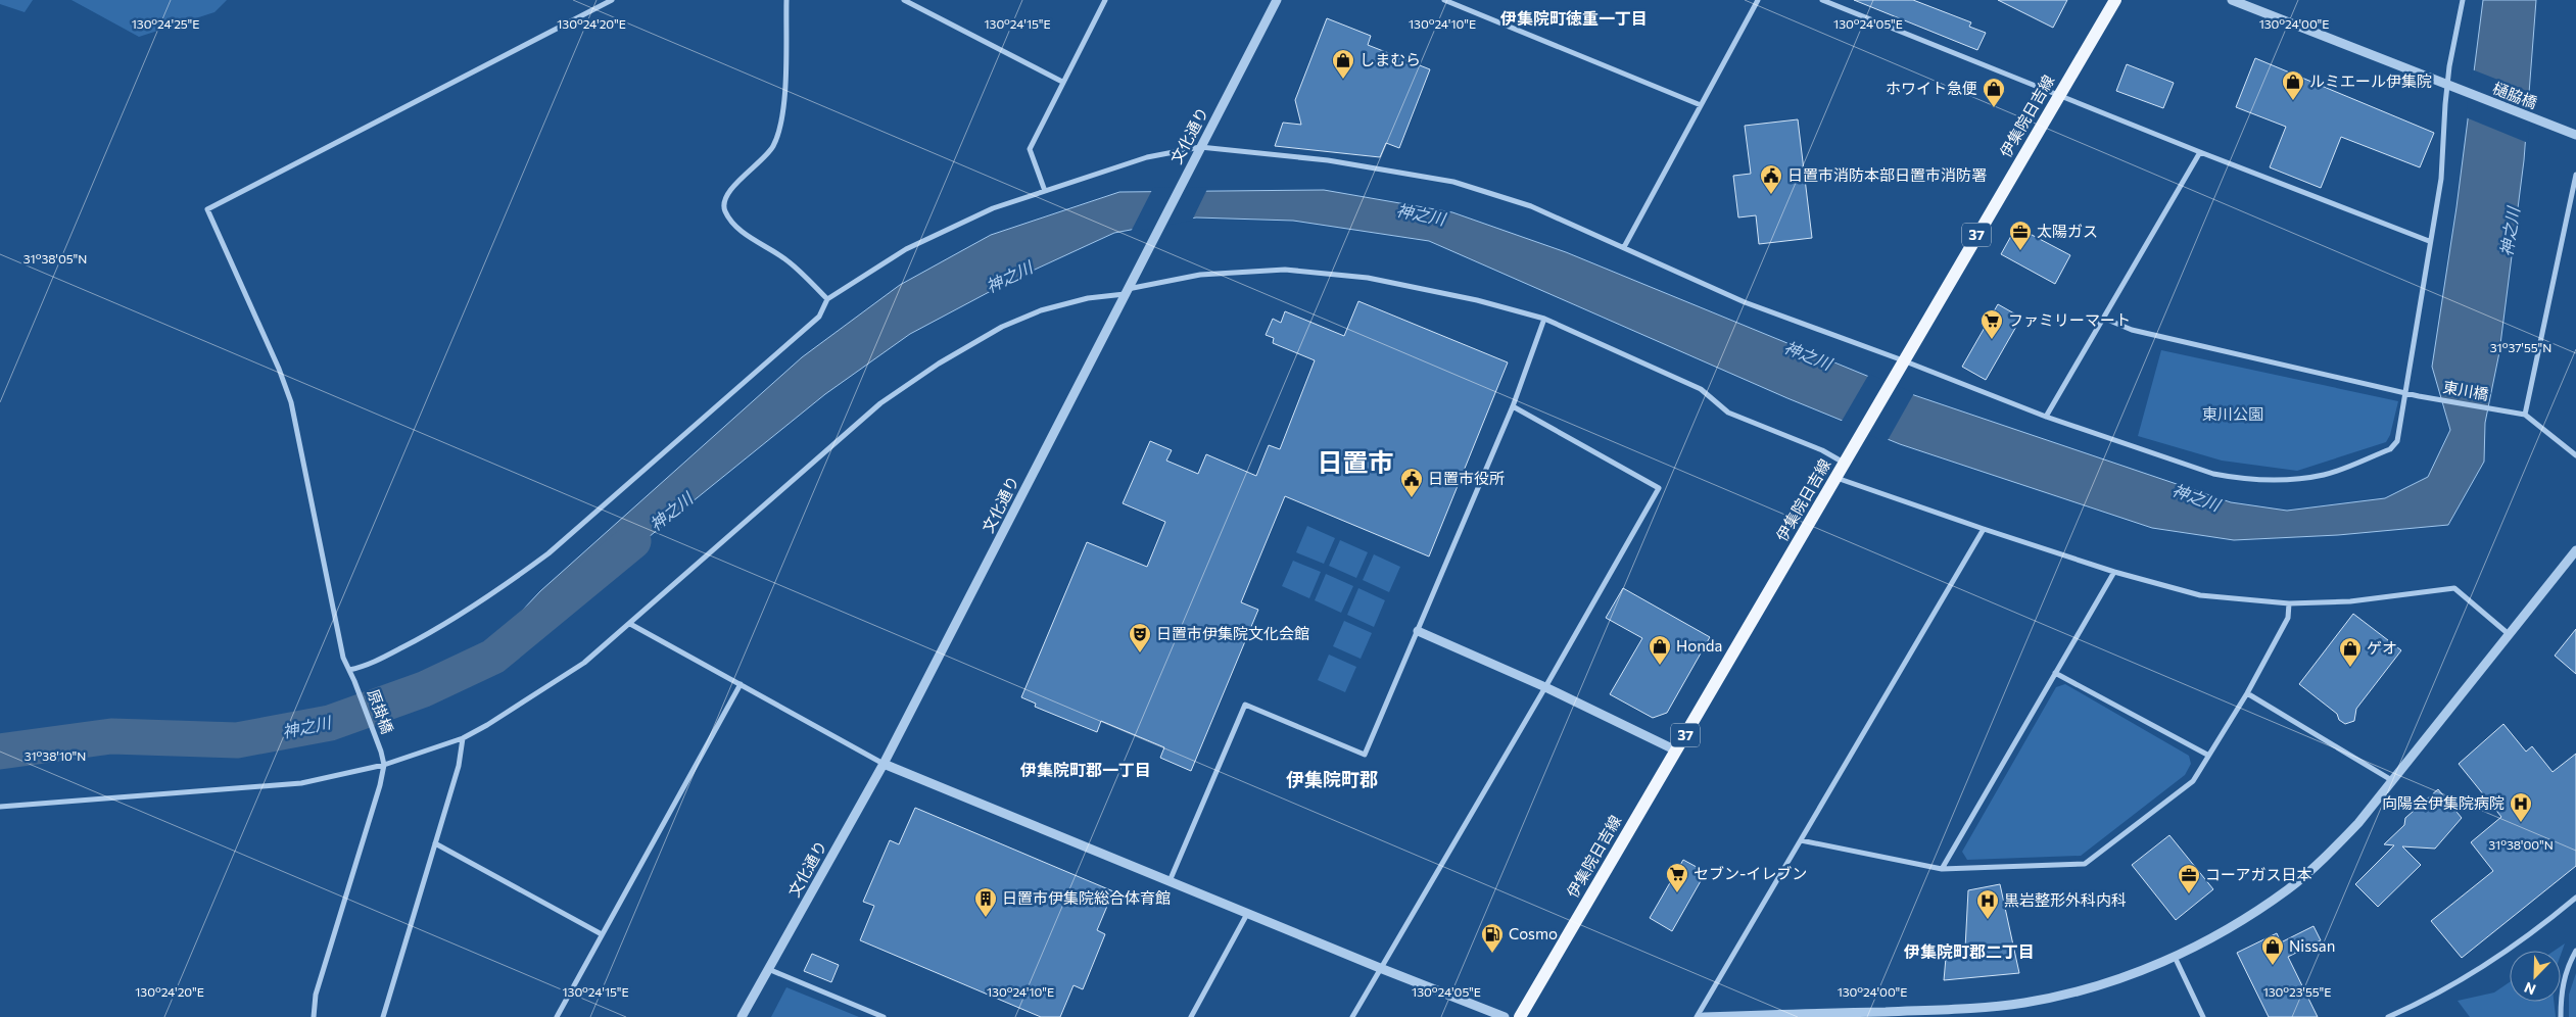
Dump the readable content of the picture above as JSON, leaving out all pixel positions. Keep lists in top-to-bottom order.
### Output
{
  "streets": {
    "main road": ["伊集院日吉線", "37"],
    "street": [
      "樋脇橋",
      "文化通り",
      "東川橋",
      "原掛橋"
    ]
  },
  "districts": [
    "伊集院町徳重一丁目",
    "日置市",
    "伊集院町郡一丁目",
    "伊集院町郡",
    "伊集院町郡二丁目"
  ],
  "water": ["神之川"],
  "parks": ["東川公園"],
  "places": {
    "shop": [
      "しまむら",
      "ルミエール伊集院",
      "ホワイト急便",
      "Honda",
      "ゲオ",
      "Nissan"
    ],
    "public building": ["日置市消防本部日置市消防署", "日置市役所"],
    "office": ["太陽ガス", "コーアガス日本"],
    "supermarket": ["ファミリーマート", "セブン-イレブン"],
    "theatre": ["日置市伊集院文化会館"],
    "hospital": ["向陽会伊集院病院", "黒岩整形外科内科"],
    "building": ["日置市伊集院総合体育館"],
    "fuel station": ["Cosmo"]
  },
  "north": "bottom left",
  "coordinates": [
    "130°24'15\"E",
    "130°24'25\"E",
    "130°24'20\"E",
    "130°24'10\"E",
    "130°24'05\"E",
    "130°24'00\"E",
    "31°38'05\"N",
    "31°37'55\"N",
    "31°38'10\"N",
    "31°38'00\"N",
    "130°23'55\"E"
  ]
}
